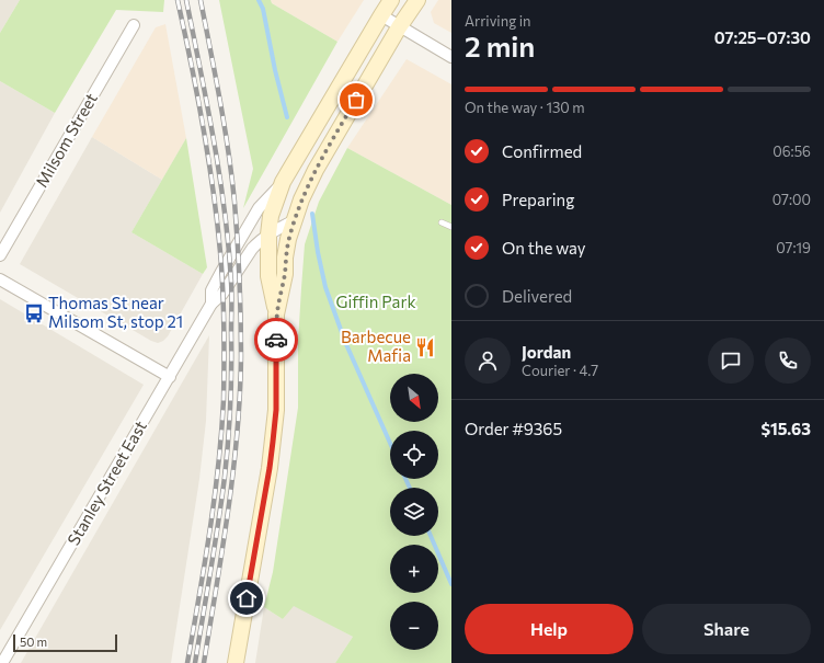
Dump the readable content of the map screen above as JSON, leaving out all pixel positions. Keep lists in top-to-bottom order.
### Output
{
  "streets": {
    "main road": ["Stanley Street East"],
    "street": ["Milsom Street"]
  },
  "parks": ["Giffin Park"],
  "places": {
    "bus stop": ["Thomas St near Milsom St, stop 21"],
    "restaurant": ["Barbecue Mafia"]
  },
  "scale_bar": "50 m",
  "north": "bottom right",
  "page": {
    "heading": ["2 min", "Arriving in", "07:25–07:30"],
    "panel": [
      "Jordan",
      "Courier · 4.7",
      "Order #9365",
      "$15.63"
    ],
    "bar": "On the way · 130 m",
    "list": [
      ["Confirmed", "06:56"],
      ["Preparing", "07:00"],
      ["On the way", "07:19"],
      "Delivered"
    ],
    "map_buttons": ["+", "−"],
    "buttons": ["Help", "Share"],
    "scale": "50 m"
  }
}
